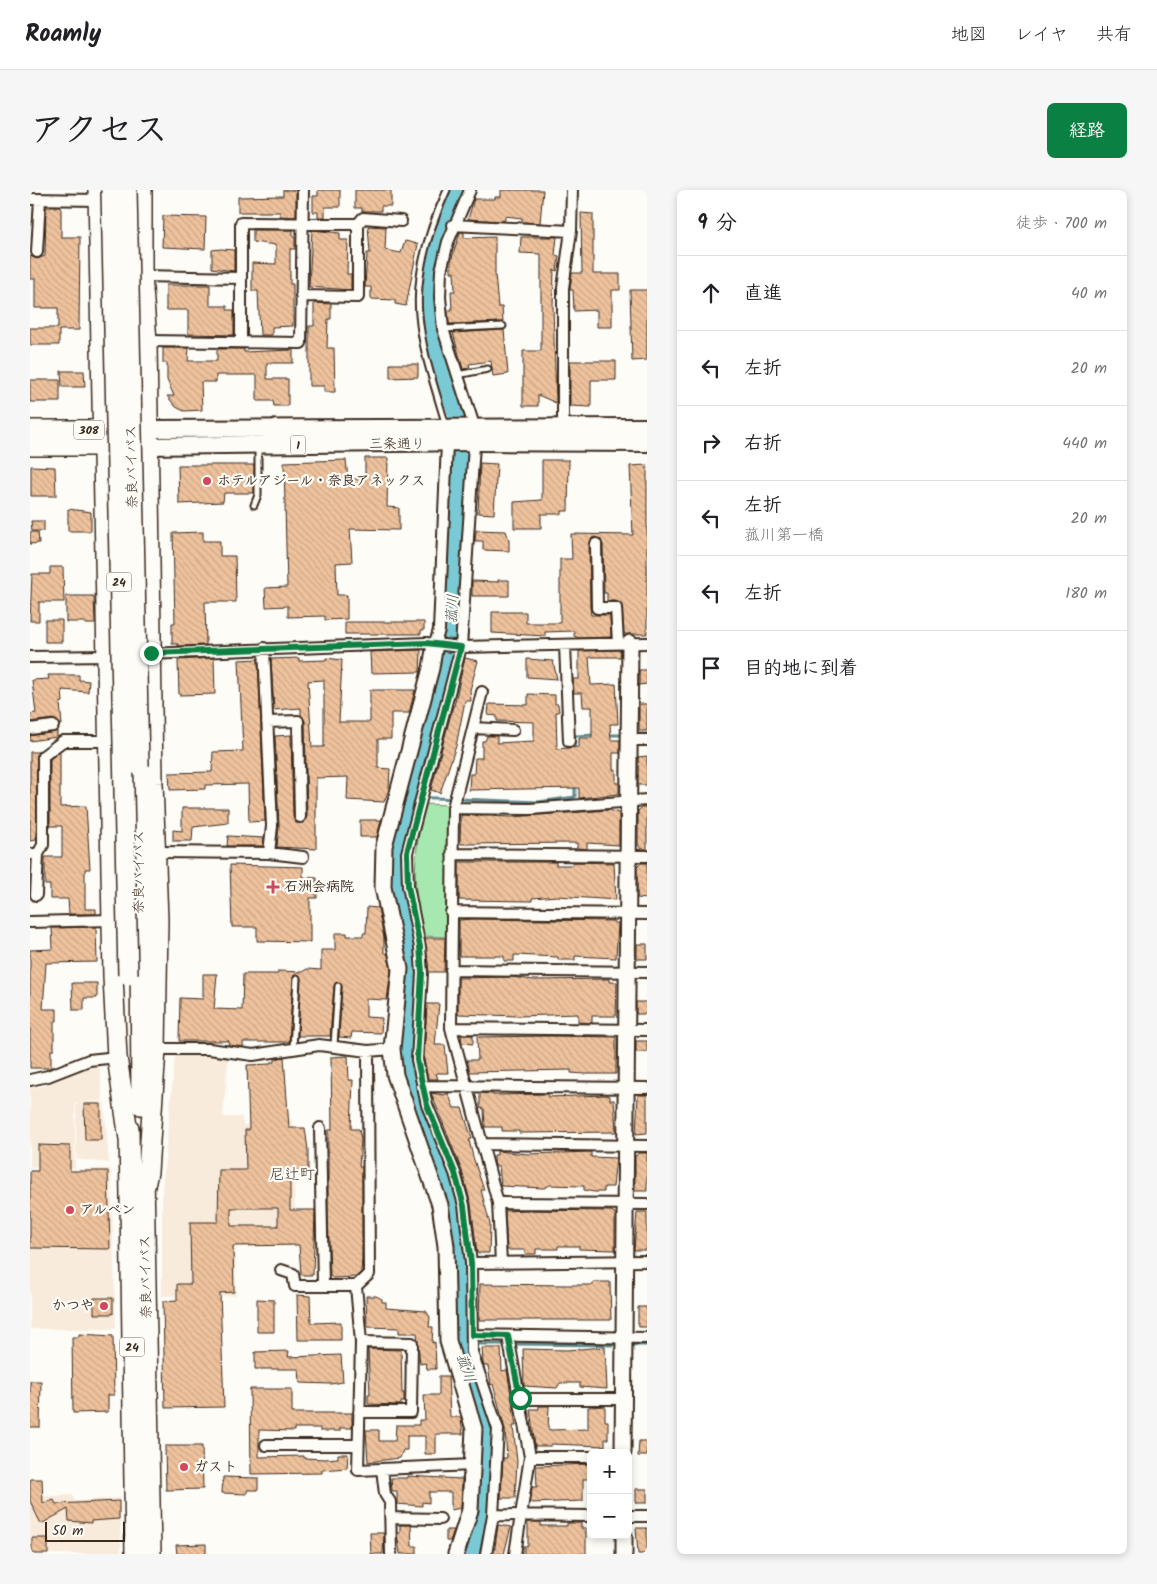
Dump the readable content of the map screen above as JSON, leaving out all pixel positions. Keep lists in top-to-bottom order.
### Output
{
  "streets": {
    "highway": ["308", "奈良バイパス", "24"],
    "main road": ["三条通り", "1"]
  },
  "crossings": [
    ["308", "三条通り"]
  ],
  "districts": ["尼辻町"],
  "water": ["菰川"],
  "places": {
    "other": [
      "ホテルアジール・奈良アネックス",
      "アルペン",
      "かつや",
      "ガスト"
    ],
    "health": ["石洲会病院"]
  },
  "scale_bar": "50 m",
  "page": {
    "header": "Roamly",
    "nav": ["地図", "レイヤ", "共有"],
    "title": "アクセス",
    "buttons": "経路",
    "heading": ["9 分", "徒歩 · 700 m"],
    "list": [
      ["直進", "40 m"],
      ["左折", "20 m"],
      ["右折", "440 m"],
      ["左折", "菰川第一橋", "20 m"],
      ["左折", "180 m"],
      "目的地に到着"
    ],
    "map_buttons": ["+", "−"],
    "scale": "50 m"
  }
}
